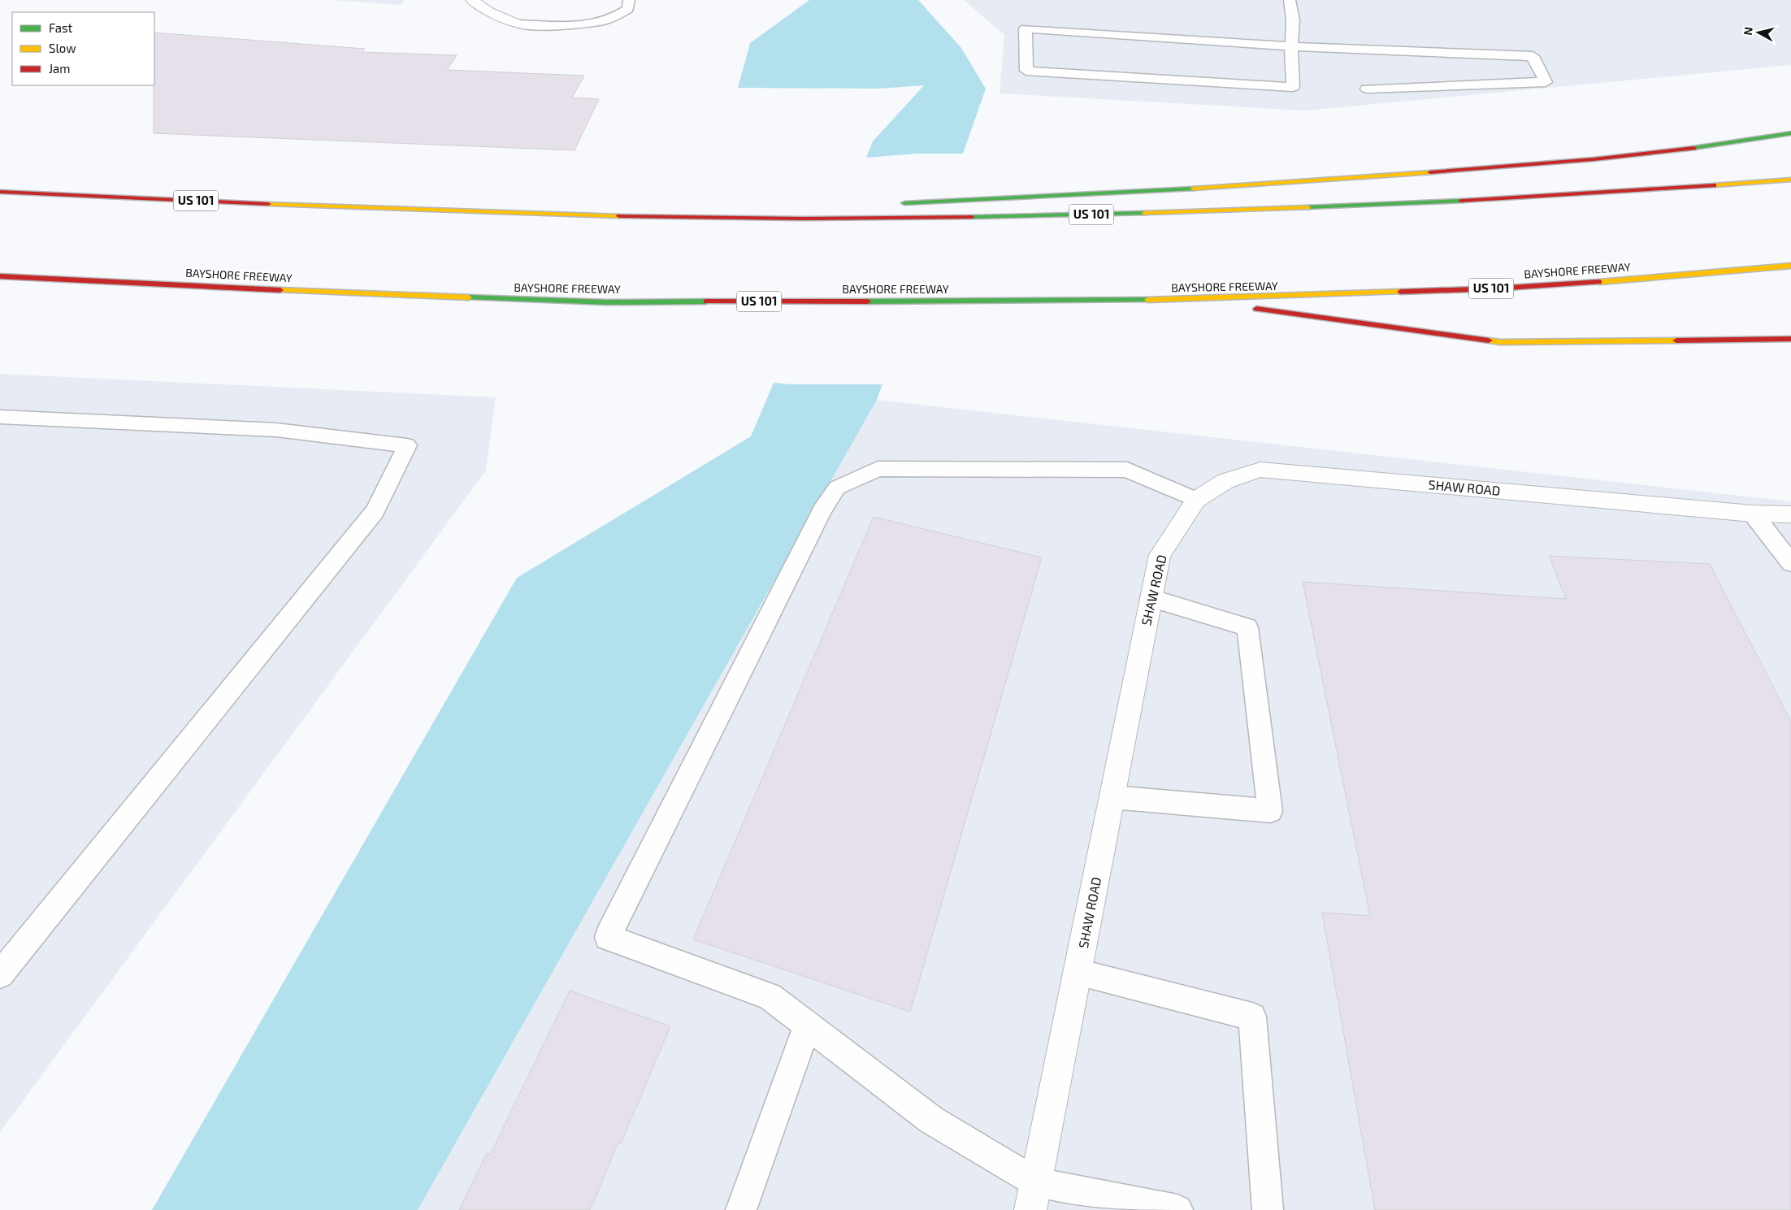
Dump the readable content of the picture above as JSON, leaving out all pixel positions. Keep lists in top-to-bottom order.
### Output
{
  "streets": {
    "highway": ["US 101", "BAYSHORE FREEWAY"],
    "street": ["SHAW ROAD"]
  },
  "legend": ["Fast", "Slow", "Jam"],
  "north": "left"
}
